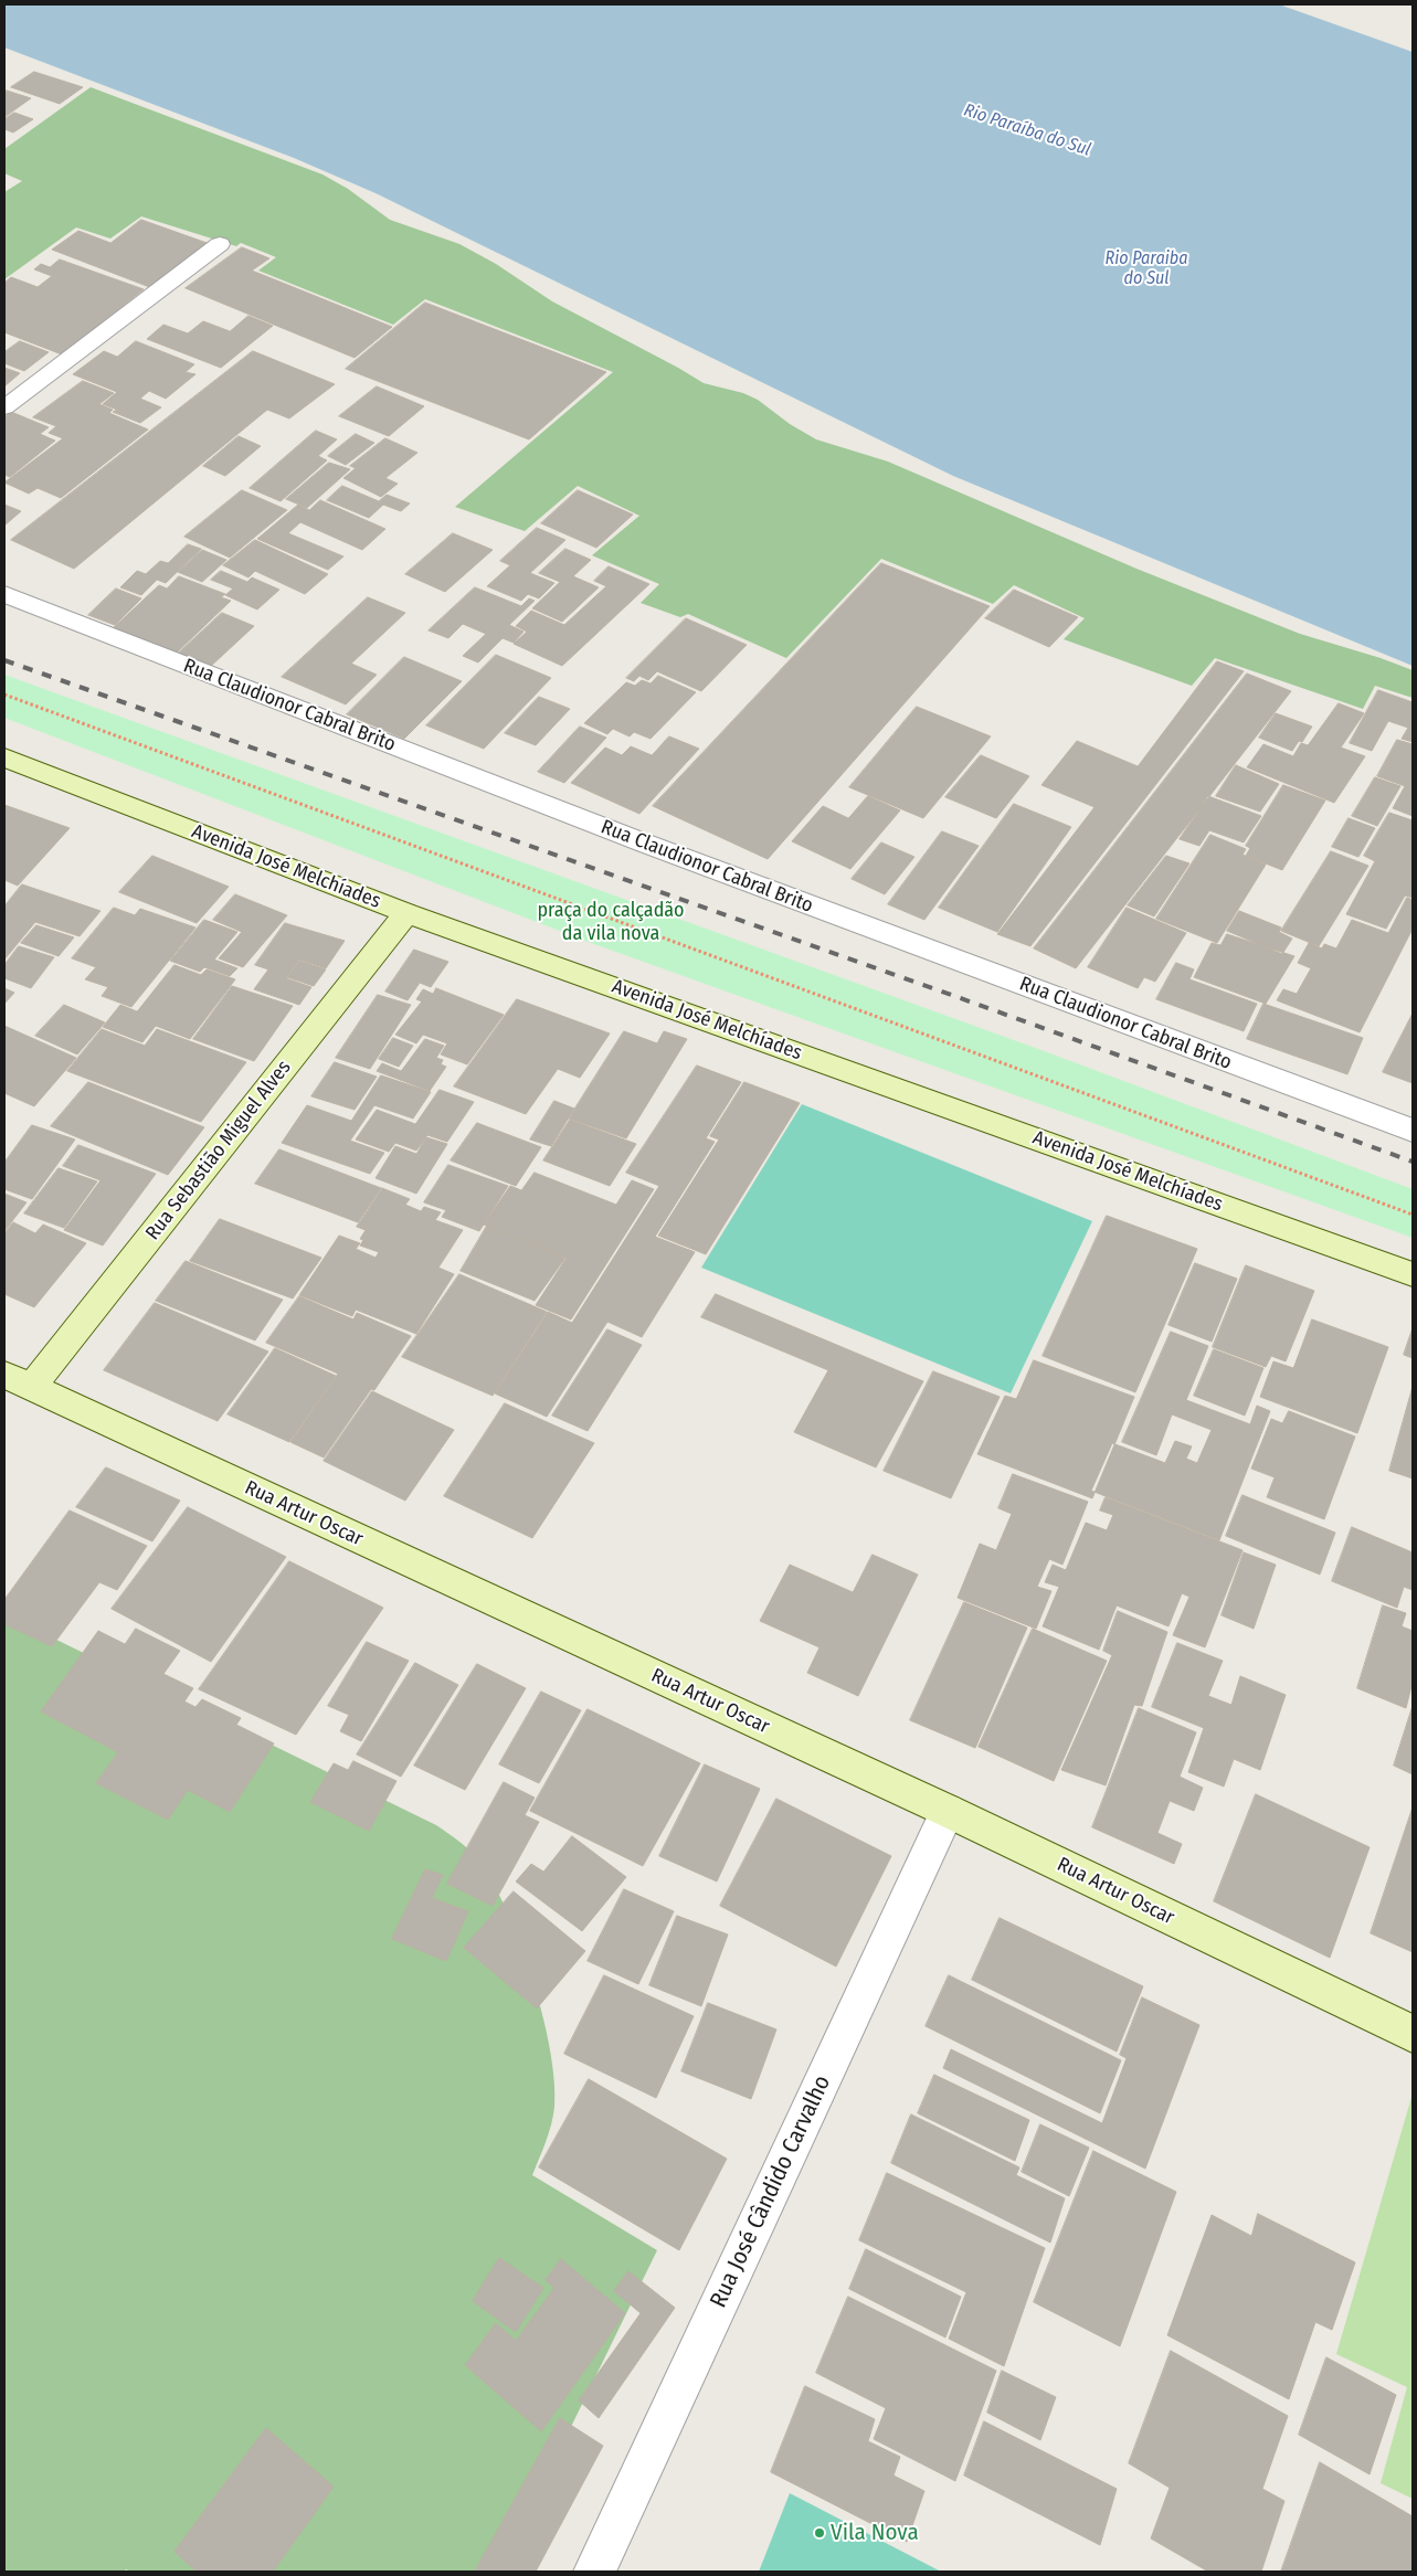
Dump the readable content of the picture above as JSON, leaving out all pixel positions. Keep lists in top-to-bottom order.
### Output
{
  "streets": {
    "street": [
      "Rua Claudionor Cabral Brito",
      "Avenida José Melchíades",
      "Rua Sebastião Miguel Alves",
      "Rua Artur Oscar",
      "Rua José Cândido Carvalho"
    ]
  },
  "crossings": [
    ["Avenida José Melchíades", "Rua Sebastião Miguel Alves"],
    ["Rua Sebastião Miguel Alves", "Rua Artur Oscar"],
    ["Rua Artur Oscar", "Rua José Cândido Carvalho"]
  ],
  "water": ["Rio Paraíba do Sul", "Rio Paraiba do Sul"],
  "parks": ["praça do calçadão da vila nova"],
  "places": ["Vila Nova"]
}
